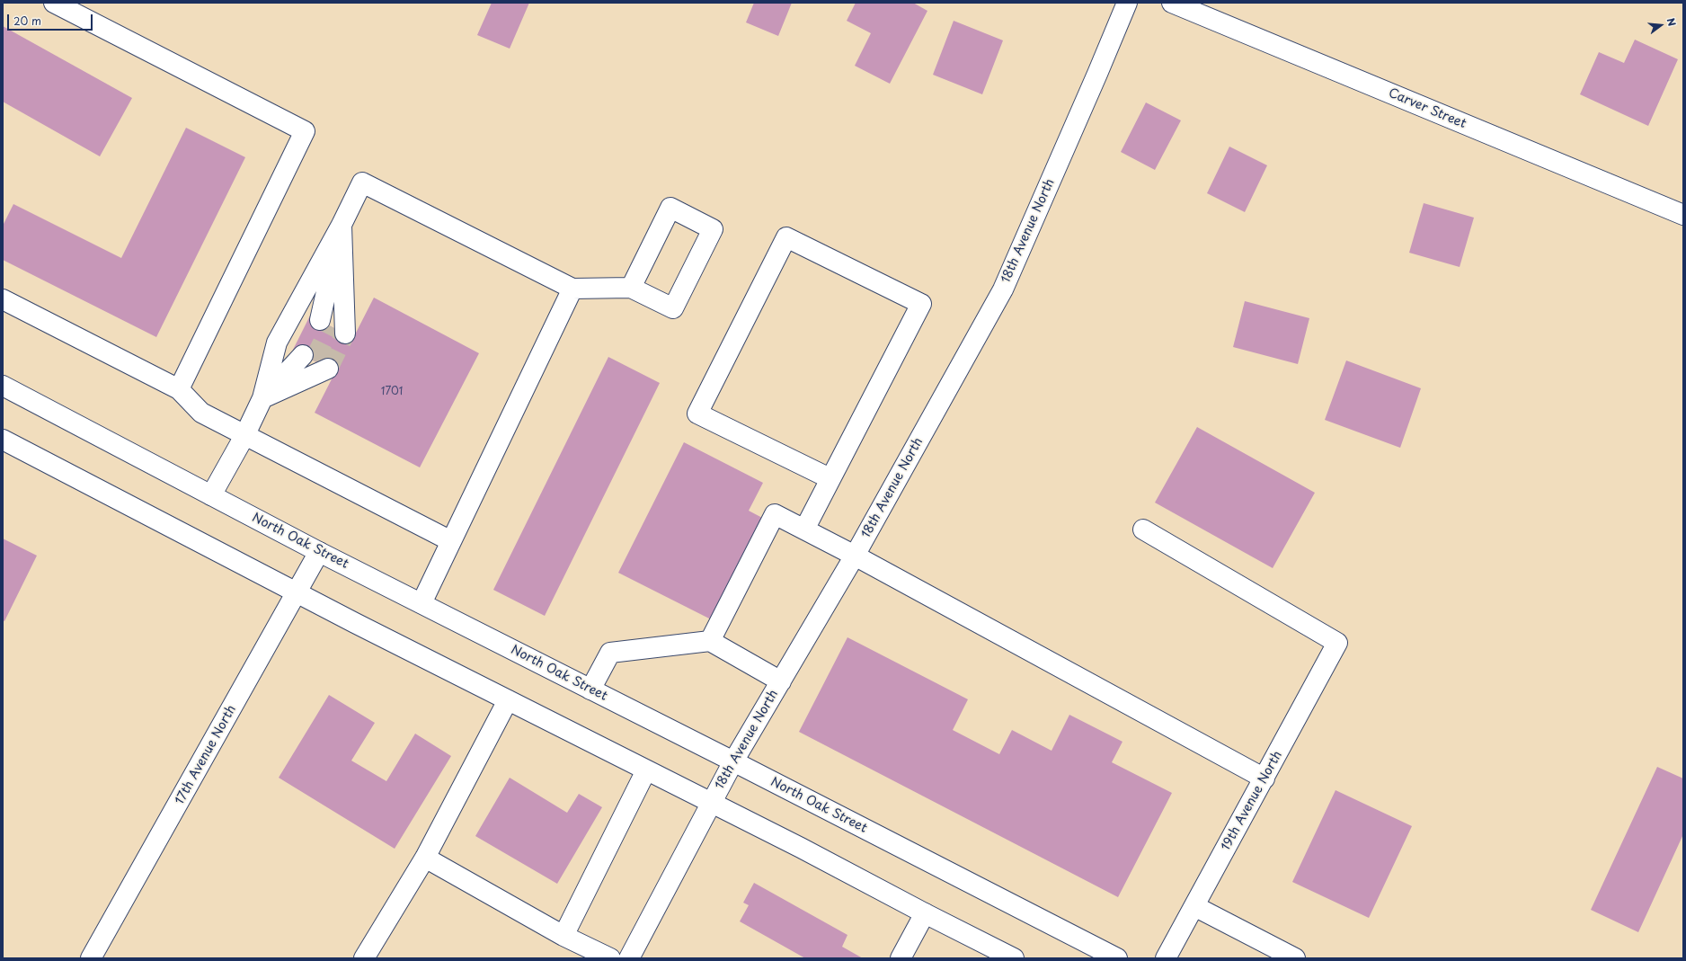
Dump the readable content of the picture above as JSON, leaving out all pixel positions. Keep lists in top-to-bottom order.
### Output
{
  "streets": {
    "street": [
      "Carver Street",
      "18th Avenue North",
      "North Oak Street",
      "17th Avenue North",
      "19th Avenue North"
    ]
  },
  "crossings": [
    ["18th Avenue North", "North Oak Street"],
    ["North Oak Street", "17th Avenue North"]
  ],
  "house_numbers": ["1701"],
  "scale_bar": "20 m",
  "north": "right"
}
